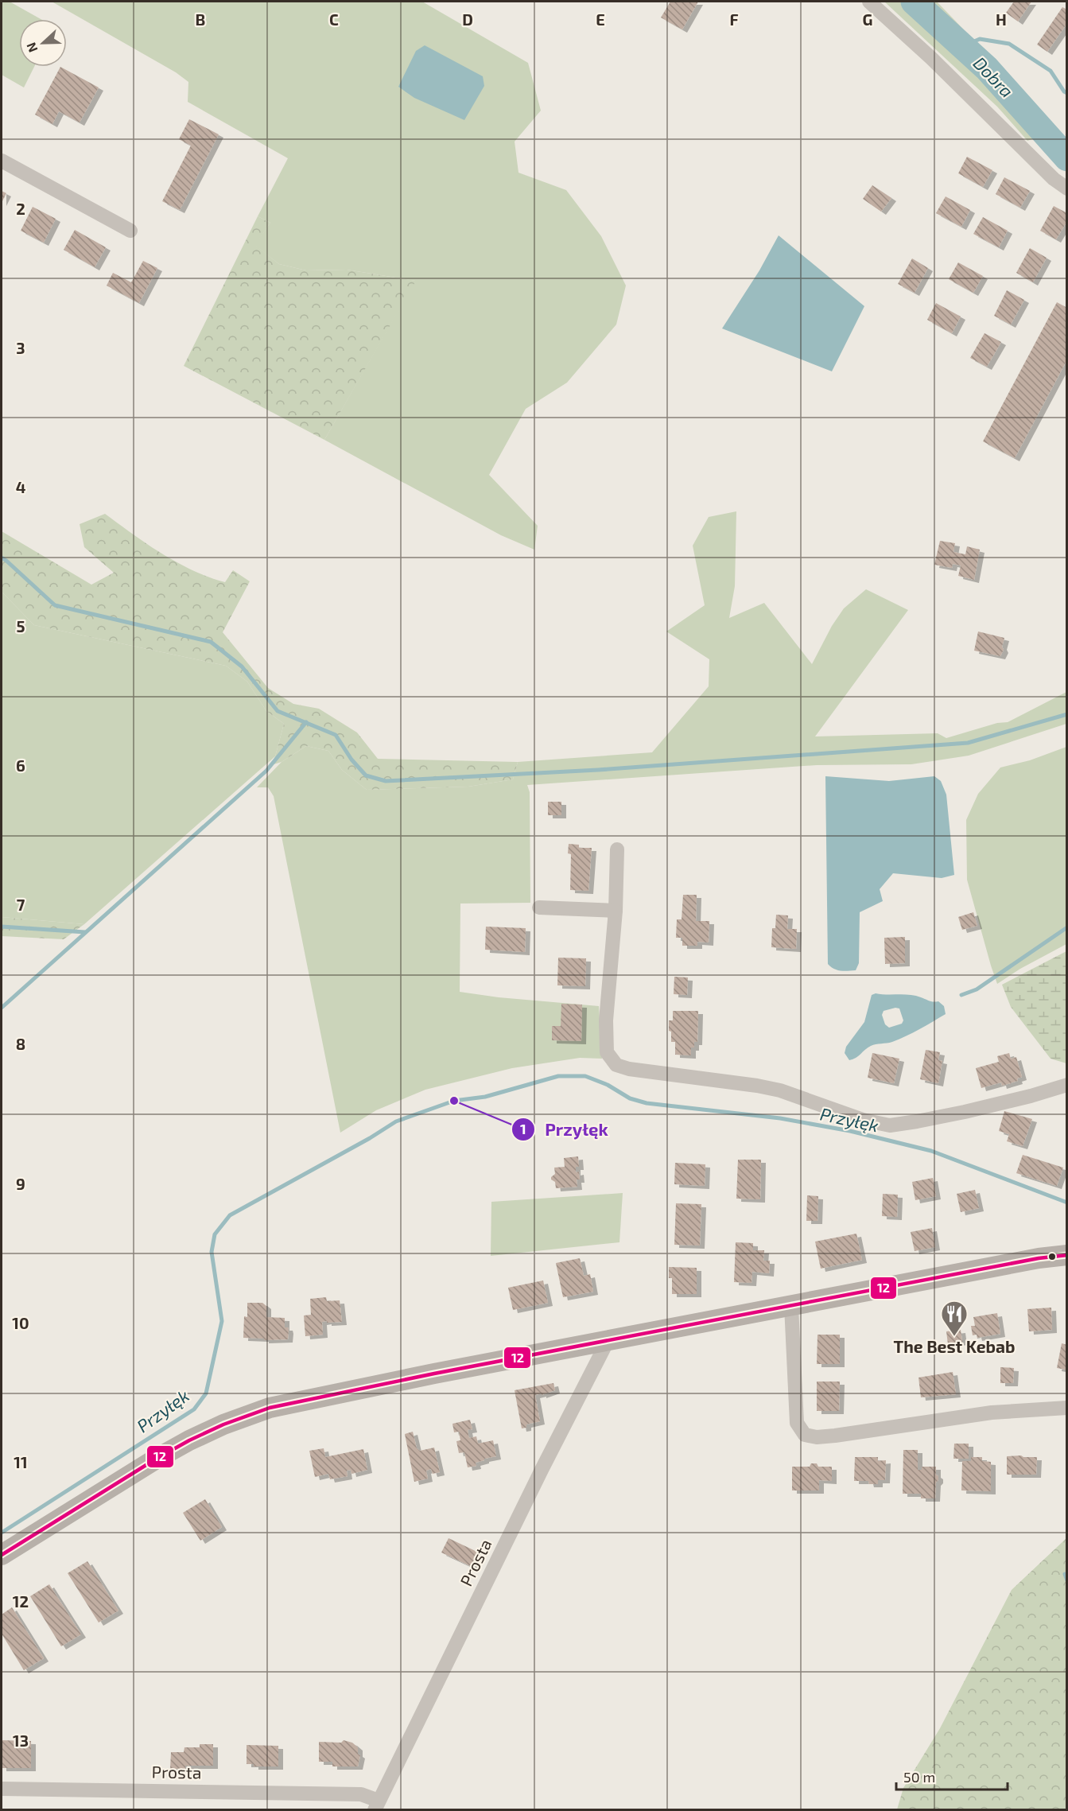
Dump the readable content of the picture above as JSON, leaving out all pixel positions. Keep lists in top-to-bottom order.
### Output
{
  "streets": {
    "street": ["Prosta"]
  },
  "water": ["Dobra", "Przyłęk"],
  "places": {
    "other": ["Przyłęk"],
    "restaurant": ["The Best Kebab"]
  },
  "lines": ["transit line 12"],
  "scale_bar": "50 m",
  "north": "left",
  "grid": {
    "columns": [
      "B",
      "C",
      "D",
      "E",
      "F",
      "G",
      "H"
    ],
    "rows": [
      "2",
      "3",
      "4",
      "5",
      "6",
      "7",
      "8",
      "9",
      "10",
      "11",
      "12",
      "13"
    ]
  }
}
